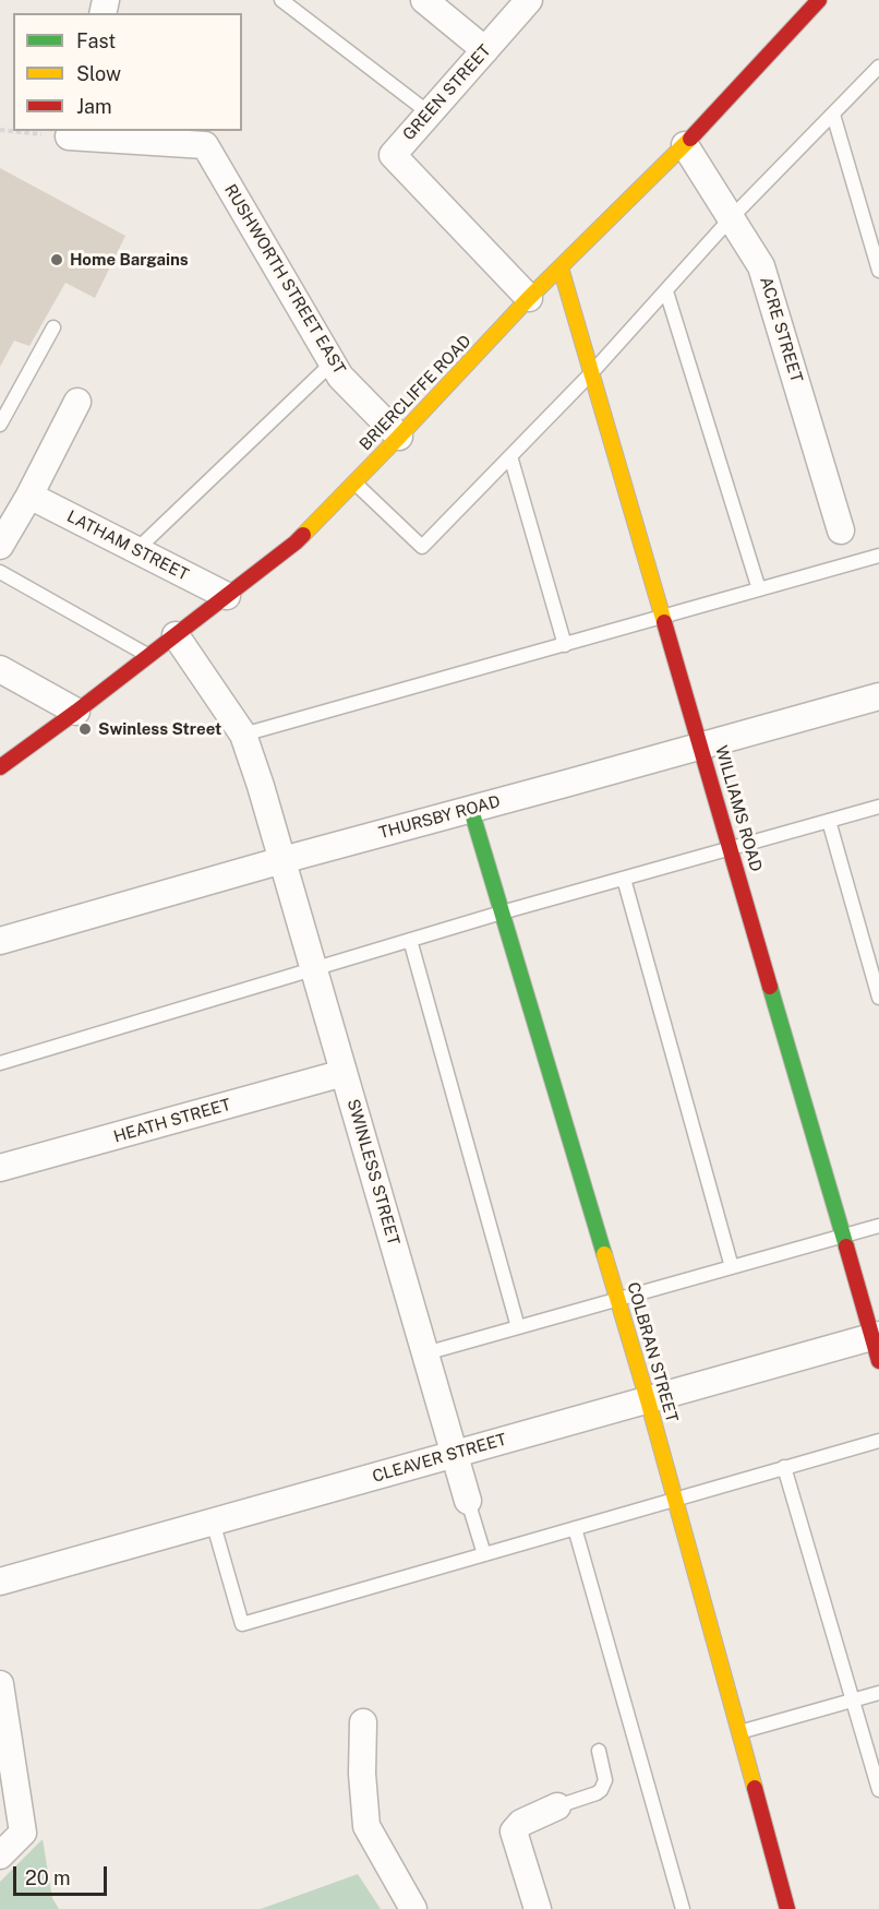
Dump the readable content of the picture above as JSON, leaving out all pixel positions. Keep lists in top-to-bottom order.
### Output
{
  "streets": {
    "street": [
      "GREEN STREET",
      "RUSHWORTH STREET EAST",
      "ACRE STREET",
      "BRIERCLIFFE ROAD",
      "LATHAM STREET",
      "WILLIAMS ROAD",
      "THURSBY ROAD",
      "HEATH STREET",
      "SWINLESS STREET",
      "COLBRAN STREET",
      "CLEAVER STREET"
    ]
  },
  "crossings": [
    ["GREEN STREET", "BRIERCLIFFE ROAD"],
    ["RUSHWORTH STREET EAST", "BRIERCLIFFE ROAD"],
    ["ACRE STREET", "BRIERCLIFFE ROAD"],
    ["BRIERCLIFFE ROAD", "LATHAM STREET"],
    ["BRIERCLIFFE ROAD", "WILLIAMS ROAD"],
    ["BRIERCLIFFE ROAD", "SWINLESS STREET"],
    ["WILLIAMS ROAD", "THURSBY ROAD"],
    ["WILLIAMS ROAD", "CLEAVER STREET"],
    ["THURSBY ROAD", "SWINLESS STREET"],
    ["THURSBY ROAD", "COLBRAN STREET"],
    ["HEATH STREET", "SWINLESS STREET"],
    ["SWINLESS STREET", "CLEAVER STREET"],
    ["COLBRAN STREET", "CLEAVER STREET"]
  ],
  "places": ["Home Bargains", "Swinless Street"],
  "legend": ["Fast", "Slow", "Jam"],
  "scale_bar": "20 m"
}
